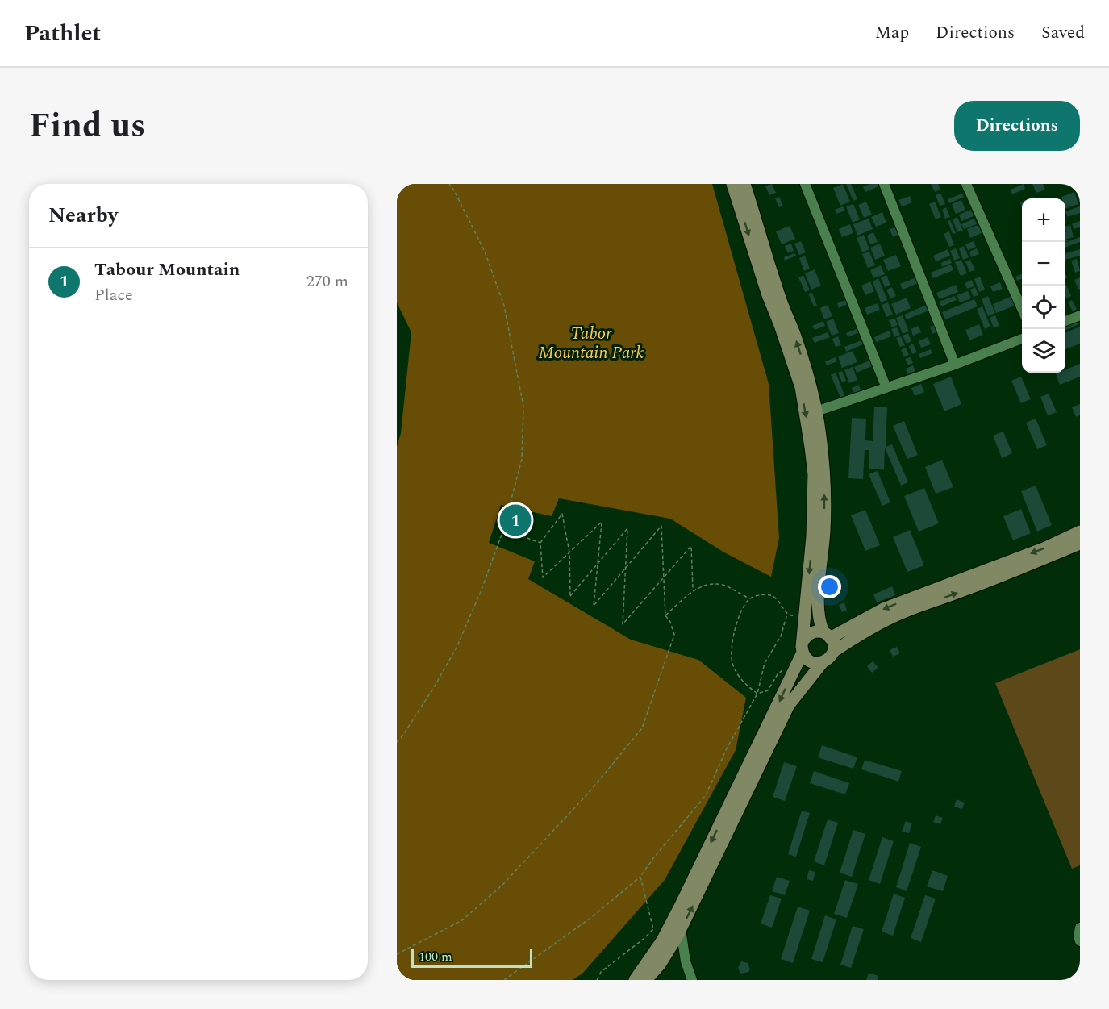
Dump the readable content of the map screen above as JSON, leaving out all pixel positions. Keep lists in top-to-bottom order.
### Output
{
  "parks": ["Tabor Mountain Park"],
  "scale_bar": "100 m",
  "page": {
    "header": "Pathlet",
    "nav": ["Map", "Directions", "Saved"],
    "title": "Find us",
    "buttons": "Directions",
    "heading": "Nearby",
    "map_buttons": ["+", "−"],
    "list": [
      {
        "mark": "1",
        "name": "Tabour Mountain",
        "note": "Place",
        "value": "270 m"
      }
    ],
    "pins": "1",
    "scale": "100 m"
  }
}
